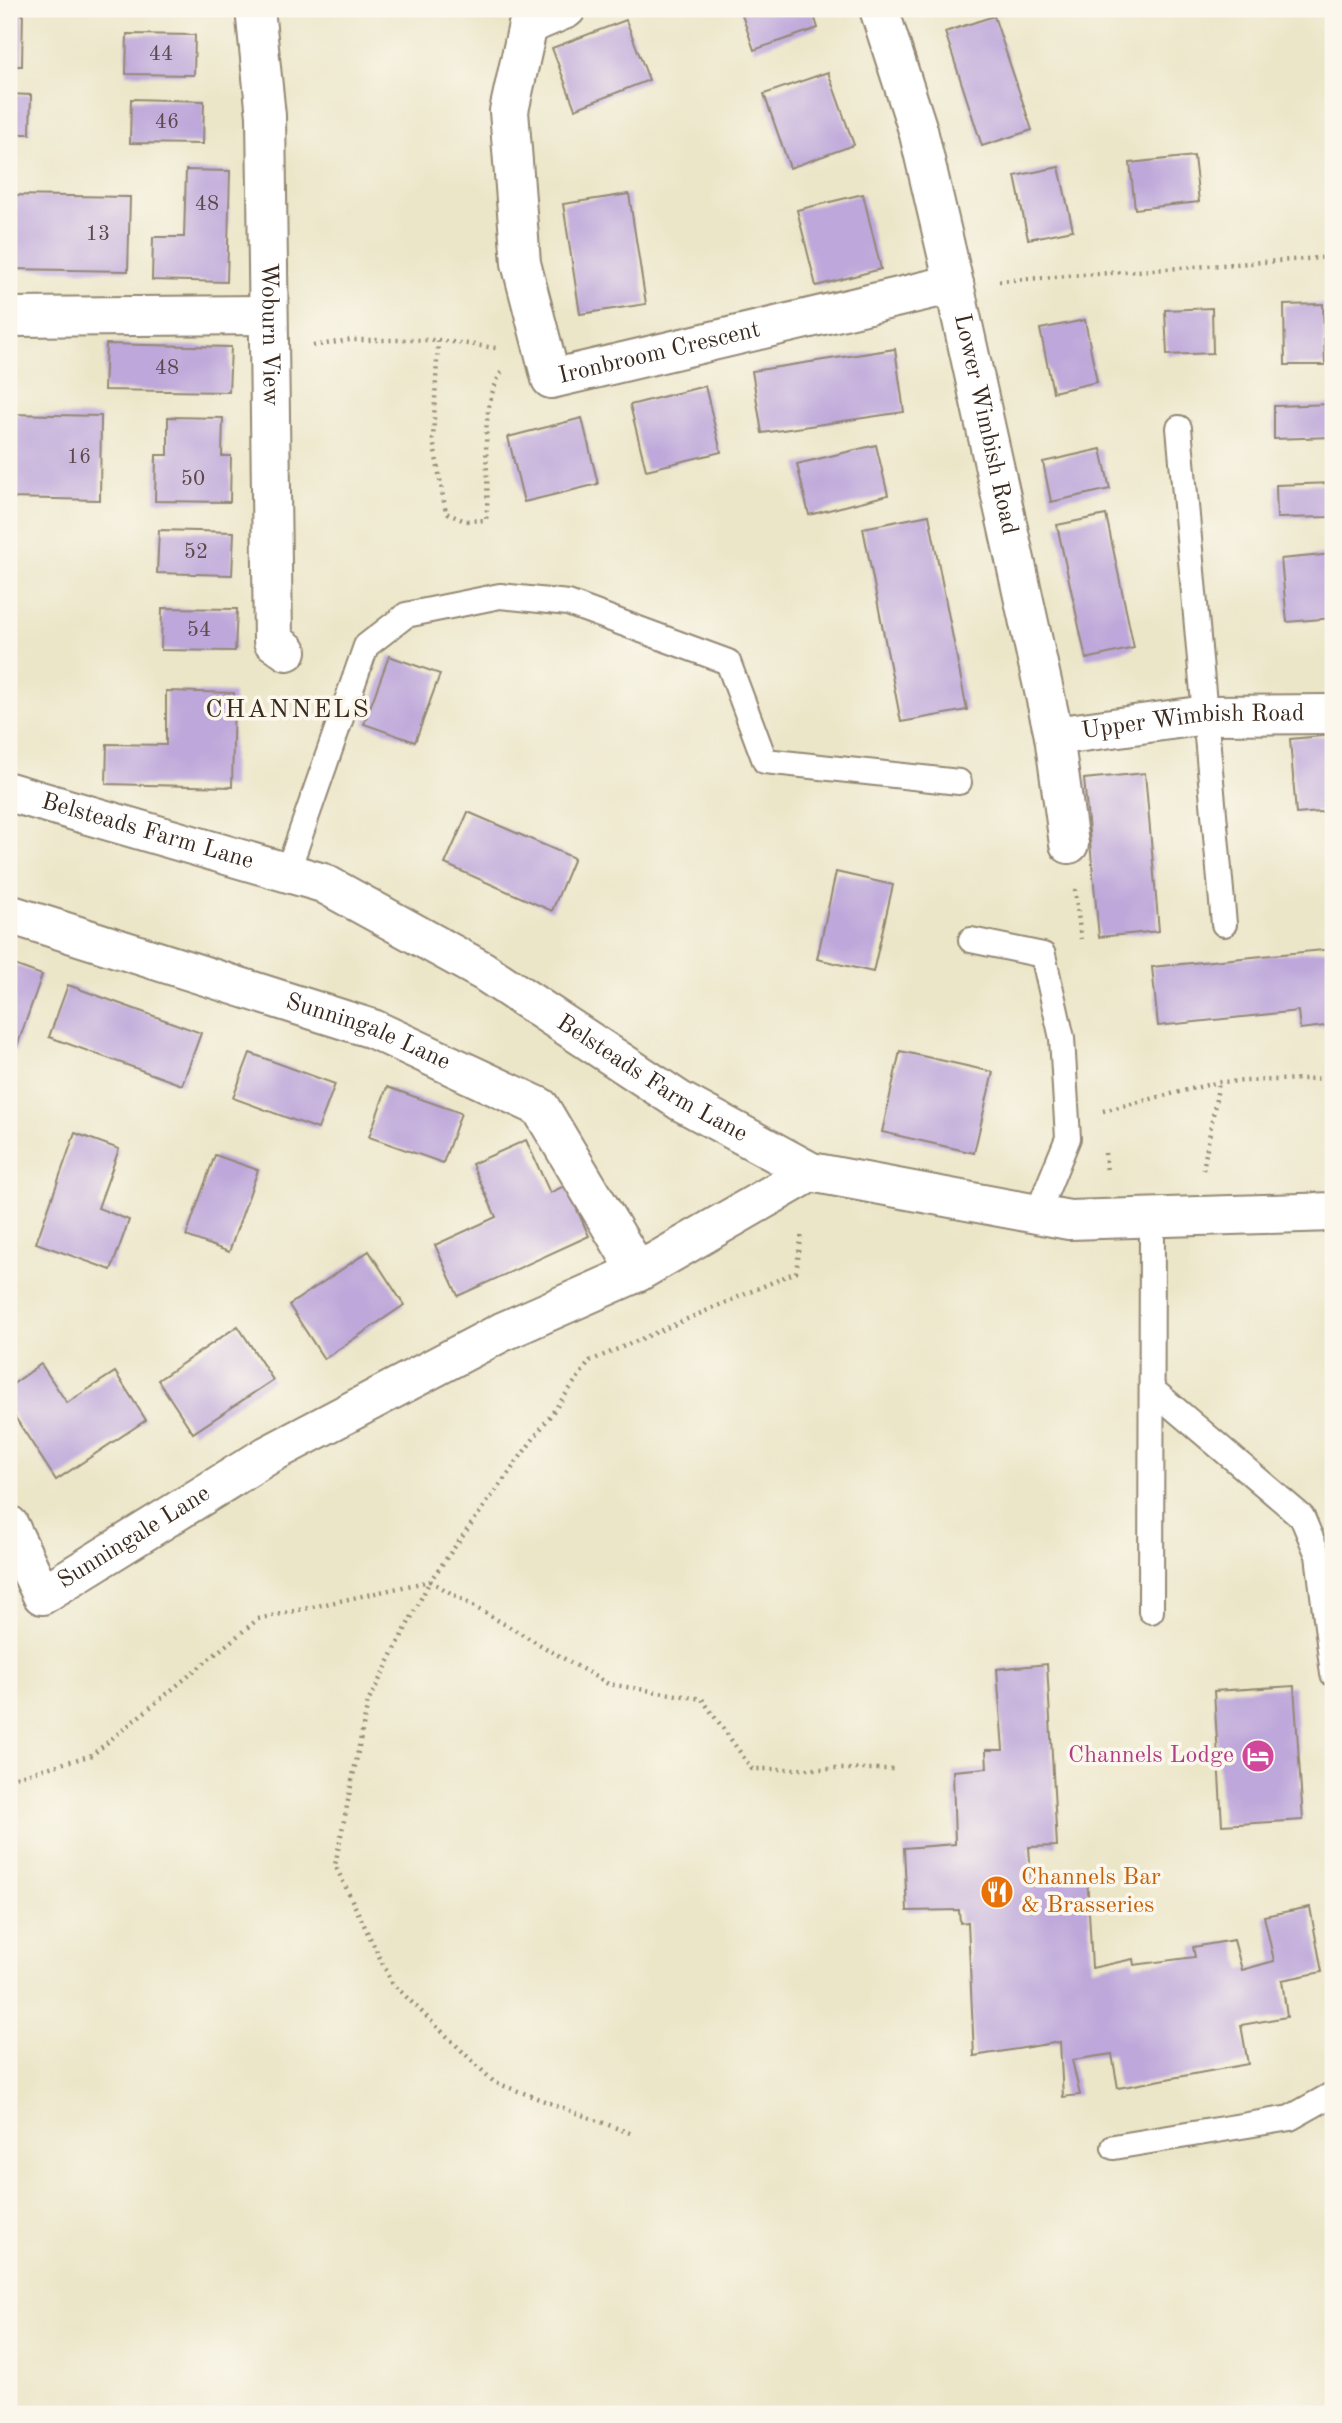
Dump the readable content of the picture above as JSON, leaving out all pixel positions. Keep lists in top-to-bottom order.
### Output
{
  "streets": {
    "street": [
      "Woburn View",
      "Ironbroom Crescent",
      "Lower Wimbish Road",
      "Upper Wimbish Road",
      "Belsteads Farm Lane",
      "Sunningale Lane"
    ]
  },
  "crossings": [
    ["Ironbroom Crescent", "Lower Wimbish Road"],
    ["Lower Wimbish Road", "Upper Wimbish Road"],
    ["Belsteads Farm Lane", "Sunningale Lane"]
  ],
  "districts": ["CHANNELS"],
  "places": {
    "hotel": ["Channels Lodge"],
    "restaurant": ["Channels Bar & Brasseries"]
  },
  "house_numbers": [
    "44",
    "46",
    "48",
    "13",
    "48",
    "16",
    "50",
    "52",
    "54"
  ]
}
